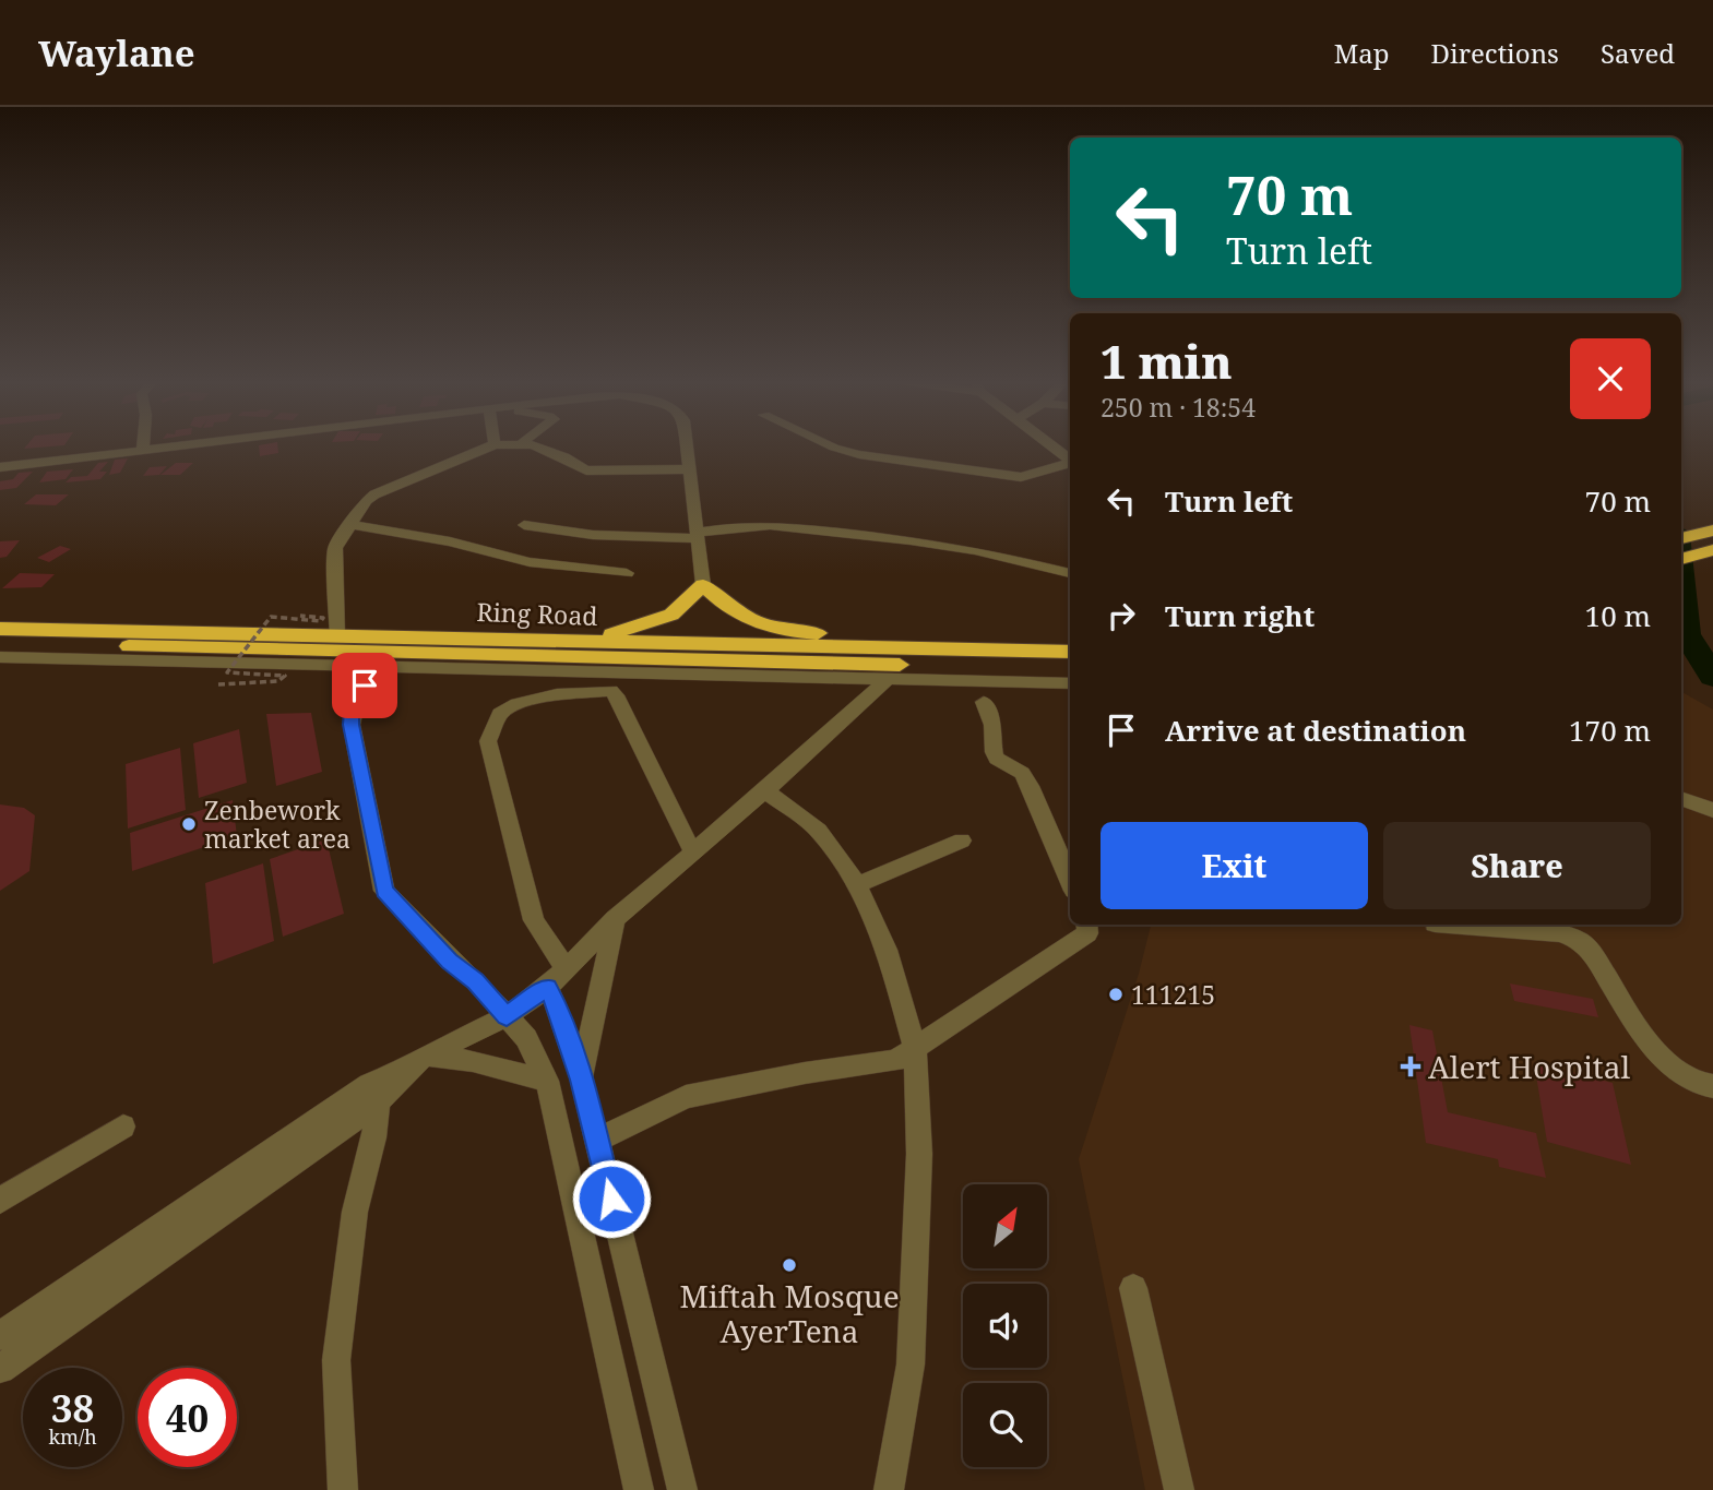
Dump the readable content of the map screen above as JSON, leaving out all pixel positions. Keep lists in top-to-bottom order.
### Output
{
  "streets": {
    "highway": ["Ring Road"]
  },
  "places": {
    "other": ["Zenbework market area", "111215", "Miftah Mosque AyerTena"],
    "health": ["Alert Hospital"]
  },
  "north": "top right",
  "page": {
    "header": "Waylane",
    "nav": ["Map", "Directions", "Saved"],
    "turn": ["70 m", "Turn left"],
    "heading": ["1 min", "250 m · 18:54"],
    "list": [
      {
        "name": "Turn left",
        "value": "70 m"
      },
      {
        "name": "Turn right",
        "value": "10 m"
      },
      {
        "name": "Arrive at destination",
        "value": "170 m"
      }
    ],
    "buttons": ["Exit", "Share"],
    "speed": "38 km/h",
    "limit": "40"
  }
}
